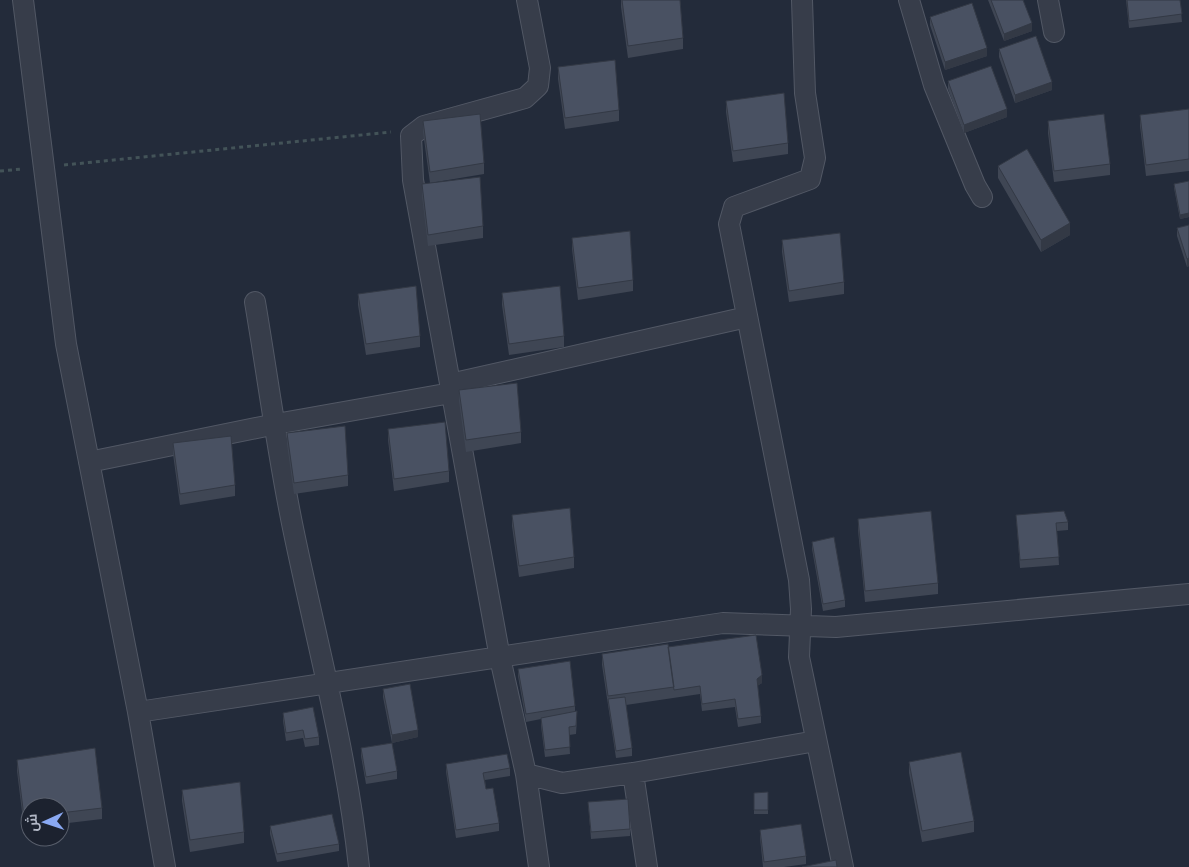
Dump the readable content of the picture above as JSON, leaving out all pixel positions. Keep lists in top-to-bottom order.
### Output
{
  "north": "left"
}
